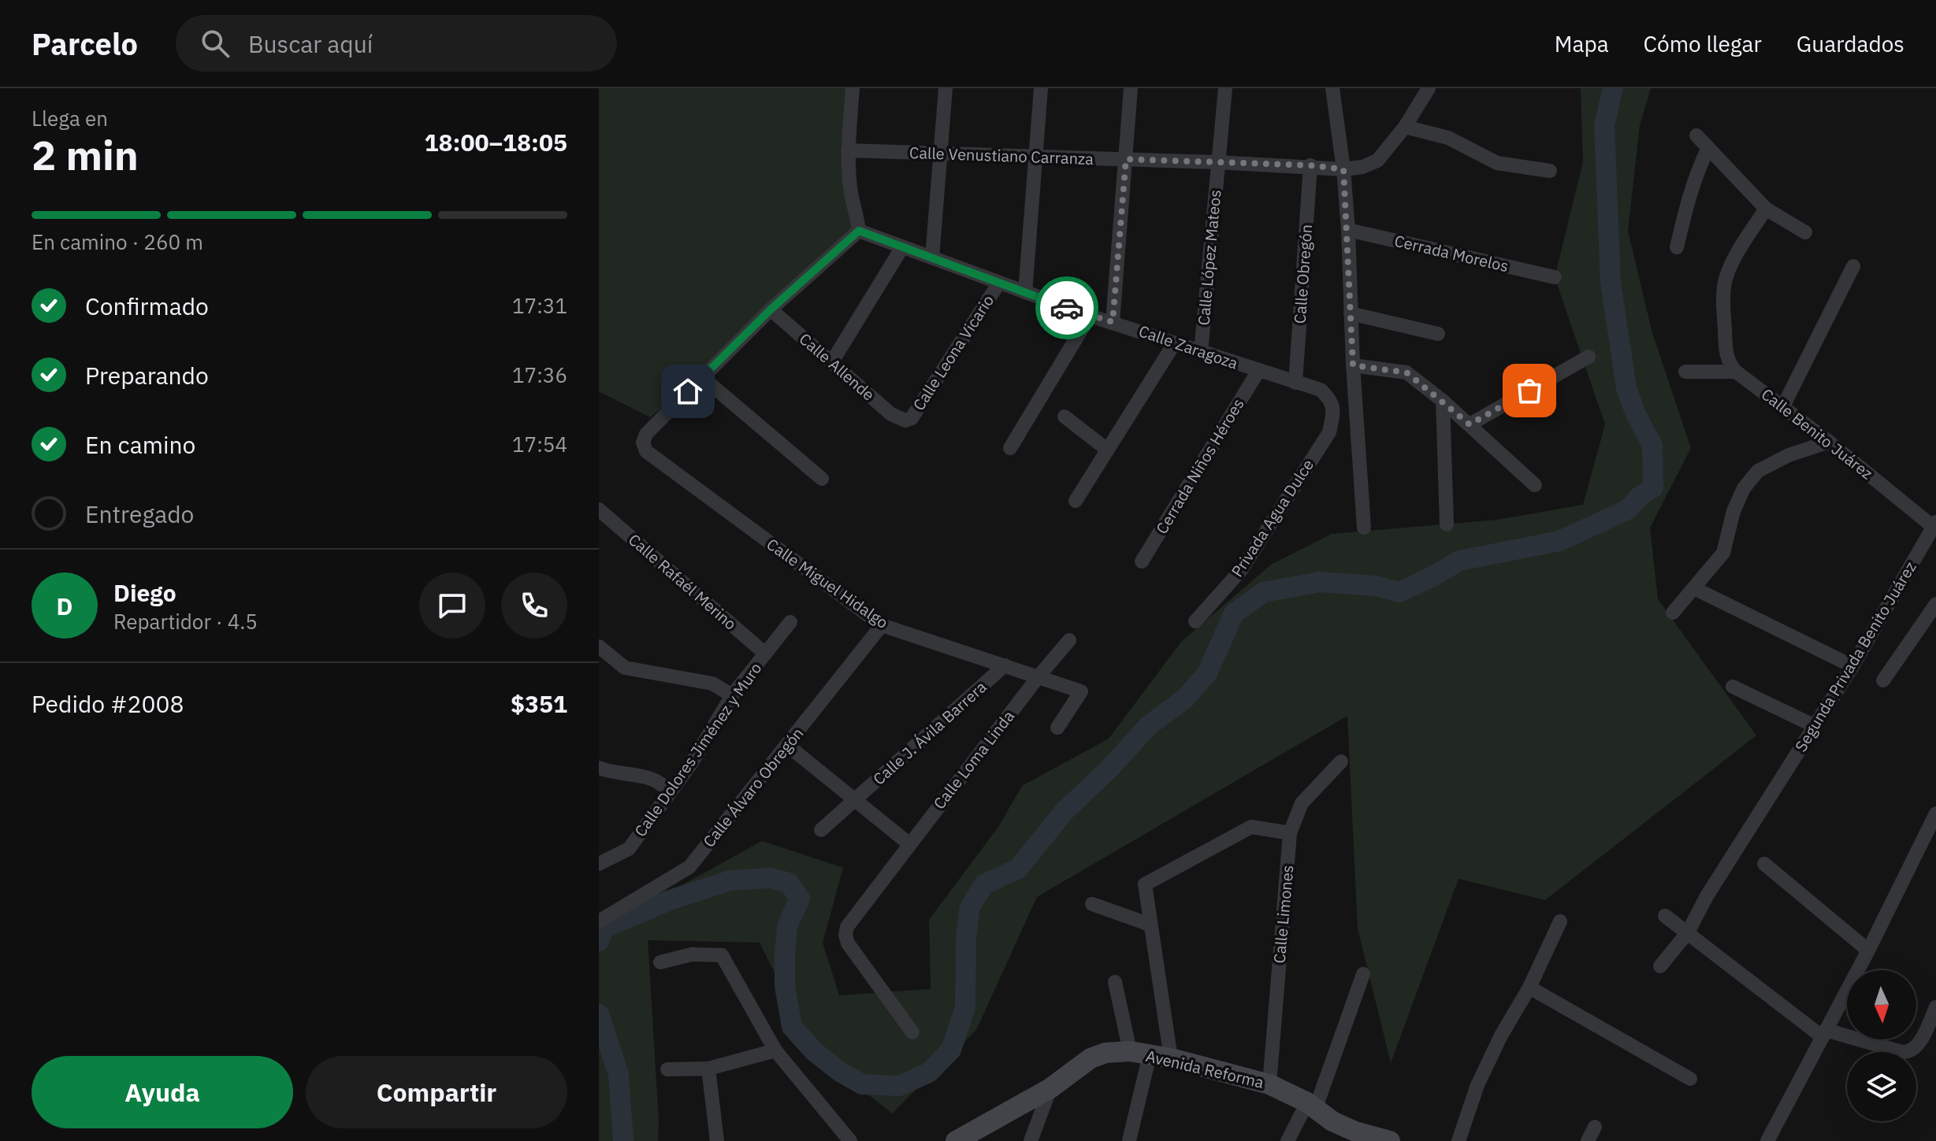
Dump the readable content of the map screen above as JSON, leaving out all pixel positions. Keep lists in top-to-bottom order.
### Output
{
  "streets": {
    "street": [
      "Calle Venustiano Carranza",
      "Cerrada Morelos",
      "Calle López Mateos",
      "Calle Obregón",
      "Calle Zaragoza",
      "Calle Leona Vicario",
      "Calle Allende",
      "Calle Benito Juárez",
      "Cerrada Niños Héroes",
      "Privada Agua Dulce",
      "Calle Rafaél Merino",
      "Calle Miguel Hidalgo",
      "Segunda Privada Benito Juárez",
      "Calle J. Ávila Barrera",
      "Calle Dolores Jiménez y Muro",
      "Calle Loma Linda",
      "Calle Álvaro Obregón",
      "Calle Limones",
      "Avenida Reforma"
    ]
  },
  "crossings": [
    ["Calle Venustiano Carranza", "Calle López Mateos"],
    ["Calle Venustiano Carranza", "Calle Obregón"],
    ["Calle López Mateos", "Calle Zaragoza"],
    ["Calle Obregón", "Calle Zaragoza"],
    ["Calle Zaragoza", "Calle Leona Vicario"],
    ["Calle Zaragoza", "Cerrada Niños Héroes"],
    ["Calle Zaragoza", "Privada Agua Dulce"],
    ["Calle Leona Vicario", "Calle Allende"],
    ["Calle Benito Juárez", "Segunda Privada Benito Juárez"],
    ["Calle Rafaél Merino", "Calle Dolores Jiménez y Muro"],
    ["Calle Miguel Hidalgo", "Calle J. Ávila Barrera"],
    ["Calle Miguel Hidalgo", "Calle Loma Linda"],
    ["Calle Miguel Hidalgo", "Calle Álvaro Obregón"],
    ["Calle Limones", "Avenida Reforma"]
  ],
  "north": "bottom",
  "page": {
    "header": "Parcelo",
    "search": "Buscar aquí",
    "nav": ["Mapa", "Cómo llegar", "Guardados"],
    "heading": ["2 min", "Llega en", "18:00–18:05"],
    "panel": [
      "Diego",
      "Repartidor · 4.5",
      "Pedido #2008",
      "$351"
    ],
    "bar": "En camino · 260 m",
    "list": [
      ["Confirmado", "17:31"],
      ["Preparando", "17:36"],
      ["En camino", "17:54"],
      "Entregado"
    ],
    "round": "D",
    "buttons": ["Ayuda", "Compartir"]
  }
}
